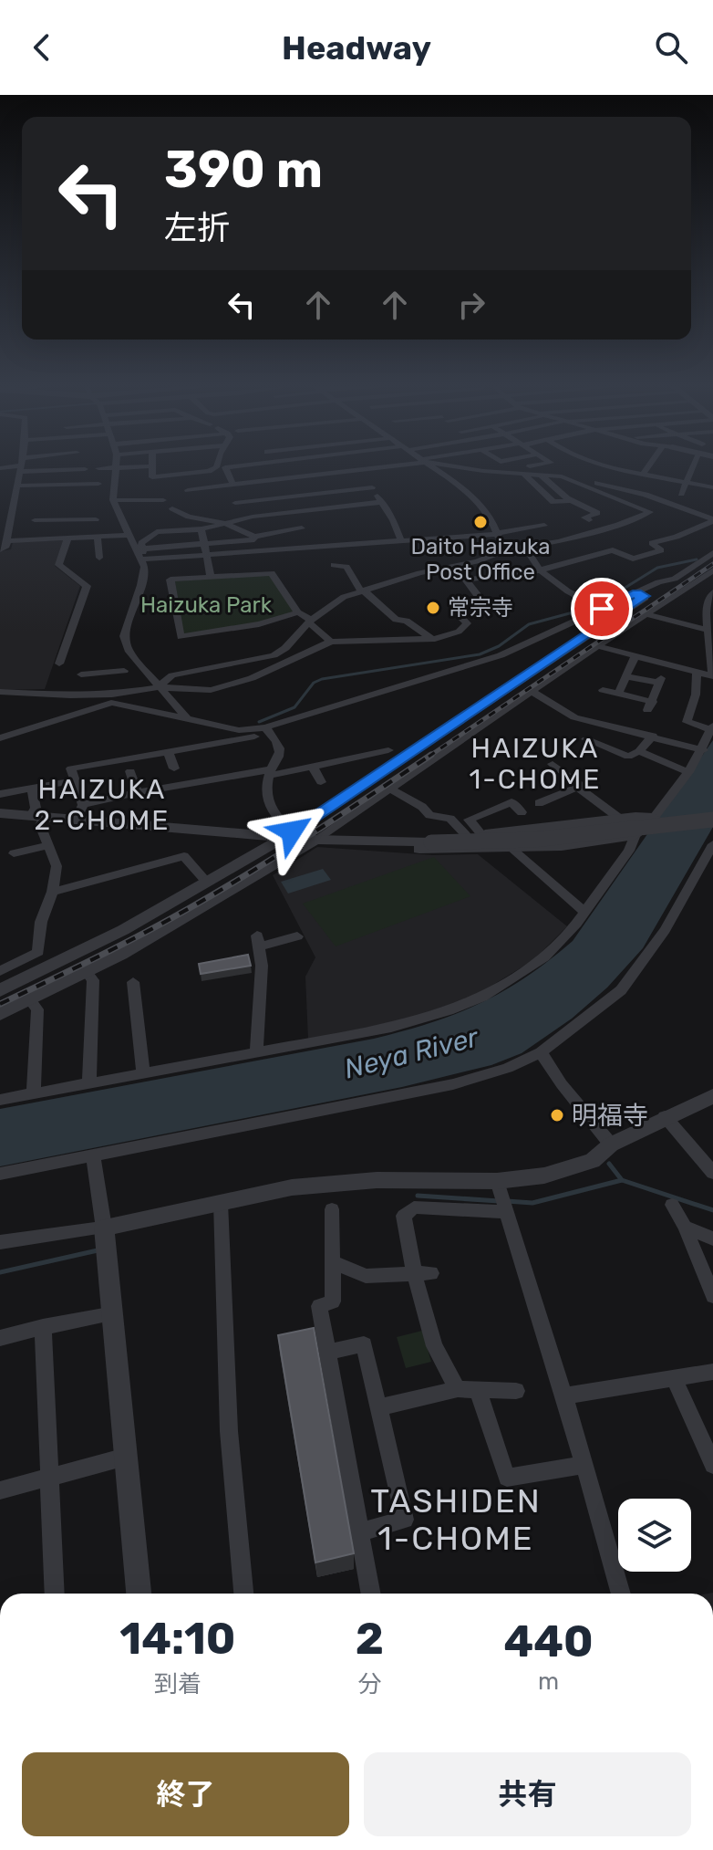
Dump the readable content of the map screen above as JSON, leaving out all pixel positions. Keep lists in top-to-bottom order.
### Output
{
  "districts": ["HAIZUKA 1-CHOME", "HAIZUKA 2-CHOME", "TASHIDEN 1-CHOME"],
  "water": ["Neya River"],
  "parks": ["Haizuka Park"],
  "places": ["Daito Haizuka Post Office", "常宗寺", "明福寺"],
  "page": {
    "header": "Headway",
    "turn": ["390 m", "左折"],
    "eta": [
      "14:10",
      "到着",
      "2",
      "分",
      "440",
      "m"
    ],
    "buttons": ["終了", "共有"]
  }
}
